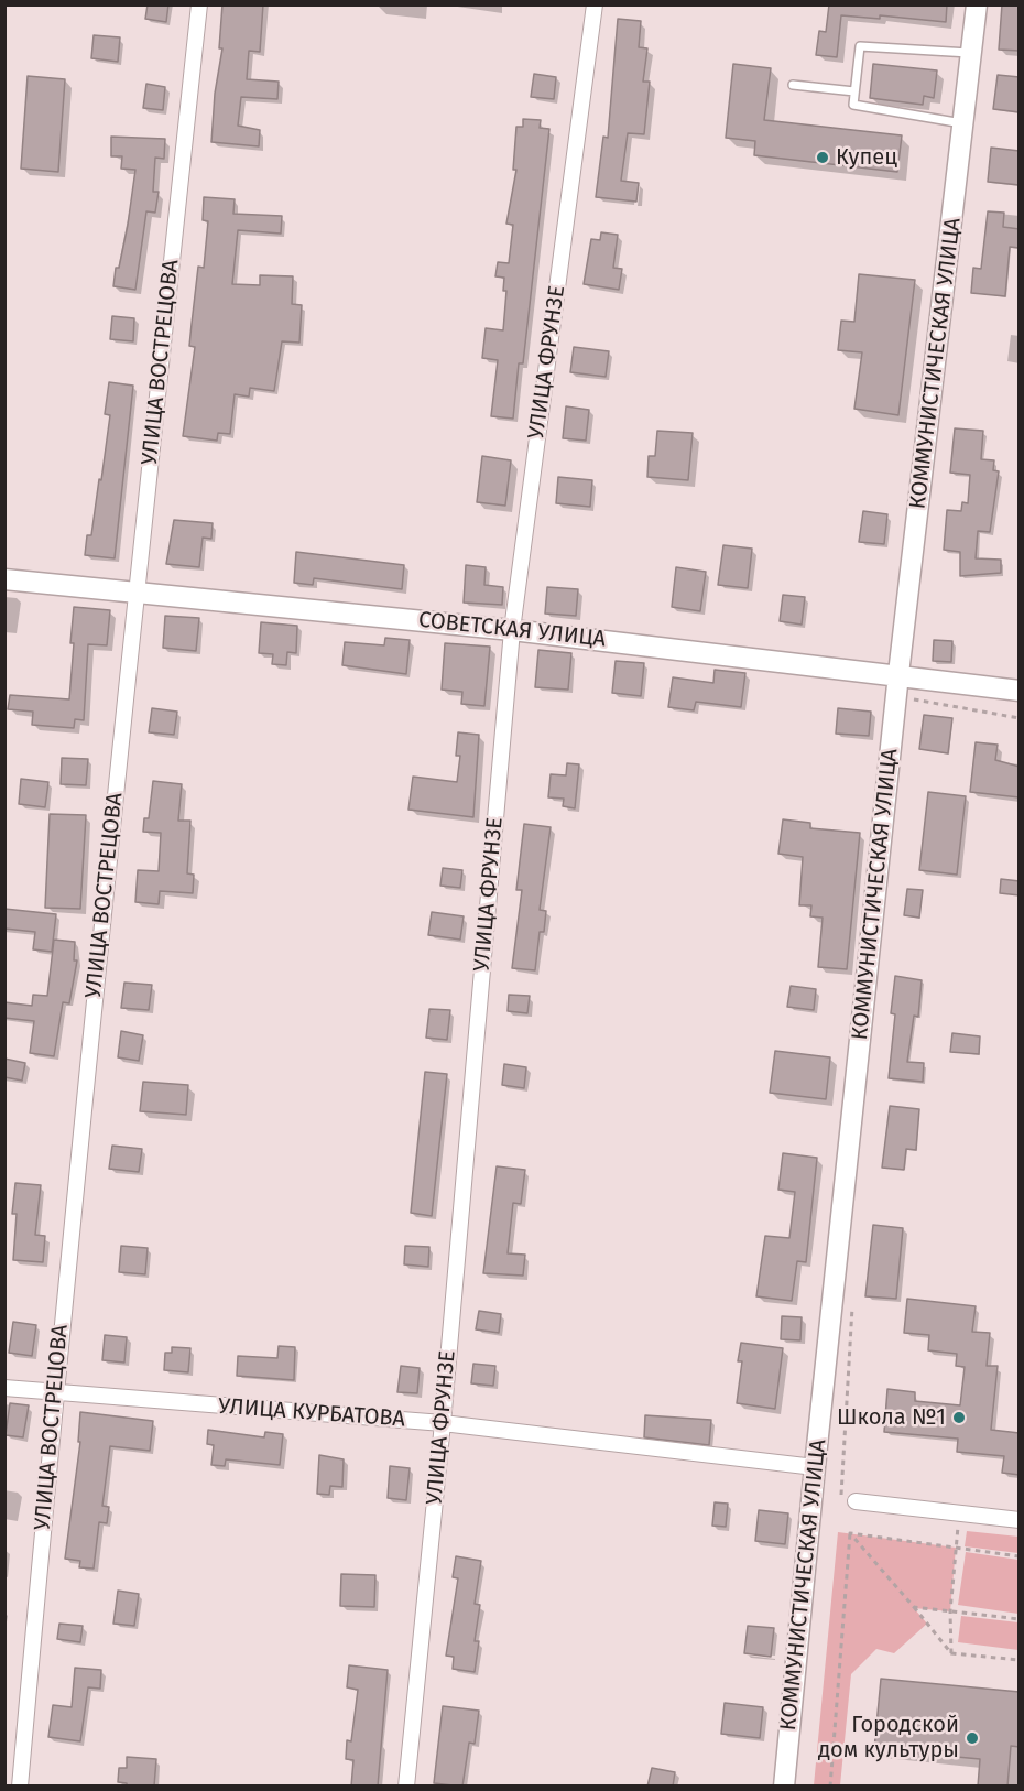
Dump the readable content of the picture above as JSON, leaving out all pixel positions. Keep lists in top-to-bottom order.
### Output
{
  "streets": {
    "street": [
      "УЛИЦА ВОСТРЕЦОВА",
      "УЛИЦА ФРУНЗЕ",
      "КОММУНИСТИЧЕСКАЯ УЛИЦА",
      "СОВЕТСКАЯ УЛИЦА",
      "УЛИЦА КУРБАТОВА"
    ]
  },
  "crossings": [
    ["УЛИЦА ВОСТРЕЦОВА", "СОВЕТСКАЯ УЛИЦА"],
    ["УЛИЦА ВОСТРЕЦОВА", "УЛИЦА КУРБАТОВА"],
    ["УЛИЦА ФРУНЗЕ", "СОВЕТСКАЯ УЛИЦА"],
    ["УЛИЦА ФРУНЗЕ", "УЛИЦА КУРБАТОВА"],
    ["КОММУНИСТИЧЕСКАЯ УЛИЦА", "СОВЕТСКАЯ УЛИЦА"],
    ["КОММУНИСТИЧЕСКАЯ УЛИЦА", "УЛИЦА КУРБАТОВА"]
  ],
  "places": ["Купец", "Школа №1", "Городской дом культуры"]
}
